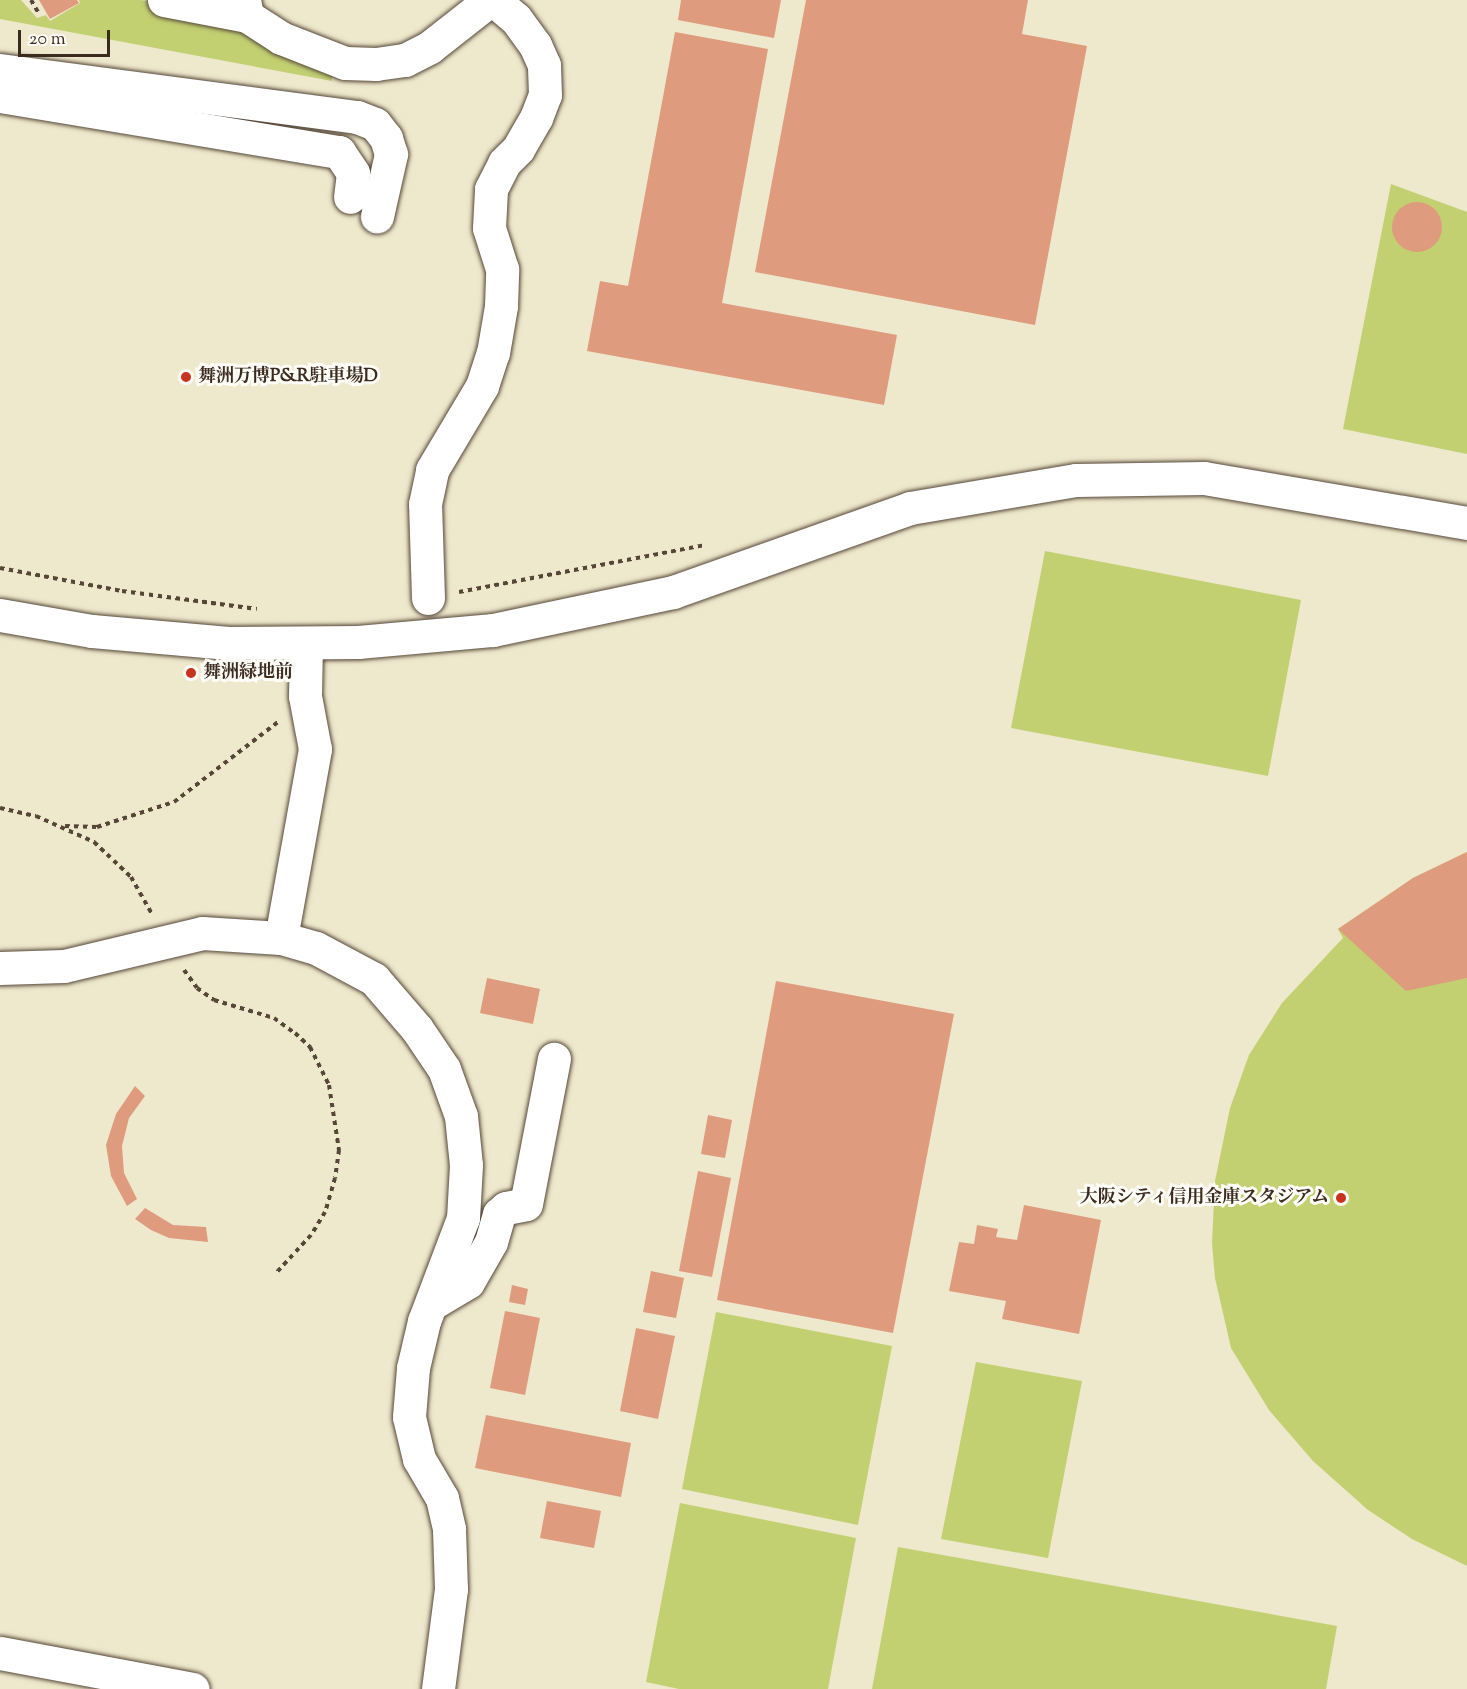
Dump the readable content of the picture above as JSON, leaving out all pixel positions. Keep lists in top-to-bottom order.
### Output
{
  "places": ["舞洲万博P&R駐車場D", "舞洲緑地前", "大阪シティ信用金庫スタジアム"],
  "scale_bar": "20 m"
}
